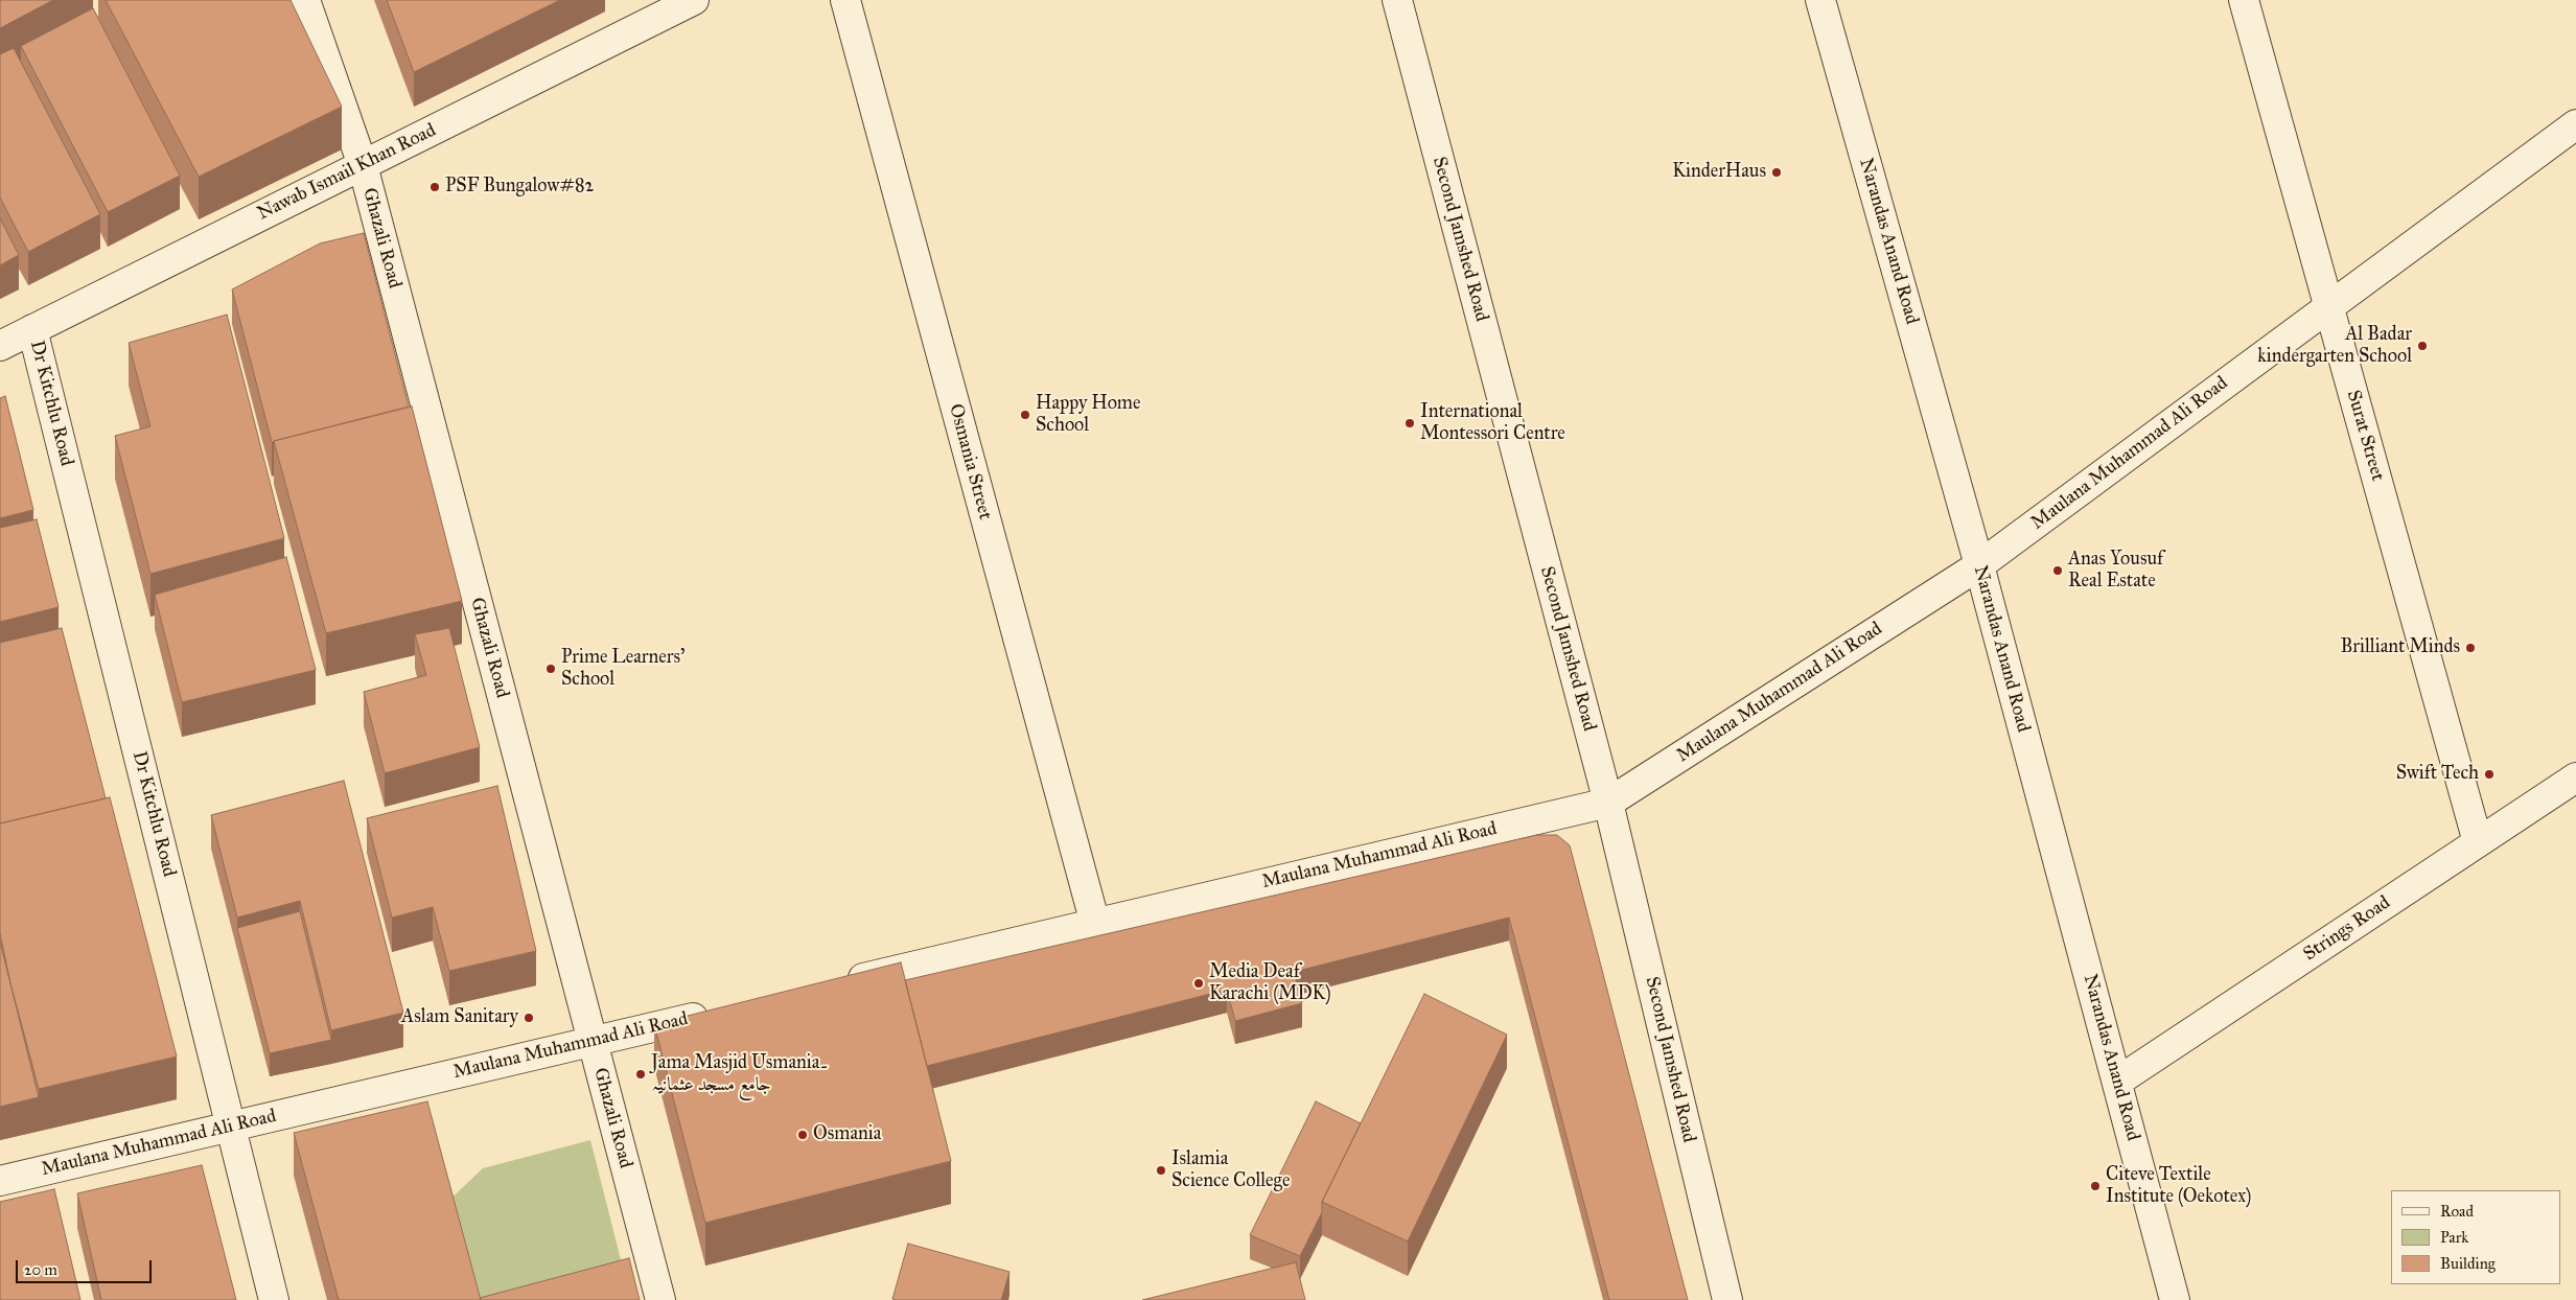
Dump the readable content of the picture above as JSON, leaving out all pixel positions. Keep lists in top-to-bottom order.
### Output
{
  "streets": {
    "street": [
      "Nawab Ismail Khan Road",
      "Ghazali Road",
      "Second Jamshed Road",
      "Narandas Anand Road",
      "Dr Kitchlu Road",
      "Surat Street",
      "Maulana Muhammad Ali Road",
      "Osmania Street",
      "Strings Road"
    ]
  },
  "crossings": [
    ["Nawab Ismail Khan Road", "Ghazali Road"],
    ["Nawab Ismail Khan Road", "Dr Kitchlu Road"],
    ["Ghazali Road", "Maulana Muhammad Ali Road"],
    ["Second Jamshed Road", "Maulana Muhammad Ali Road"],
    ["Narandas Anand Road", "Maulana Muhammad Ali Road"],
    ["Narandas Anand Road", "Strings Road"],
    ["Dr Kitchlu Road", "Maulana Muhammad Ali Road"],
    ["Surat Street", "Maulana Muhammad Ali Road"],
    ["Surat Street", "Strings Road"],
    ["Maulana Muhammad Ali Road", "Osmania Street"]
  ],
  "places": [
    "KinderHaus",
    "PSF Bungalow#82",
    "Al Badar kindergarten School",
    "Happy Home School",
    "International Montessori Centre",
    "Anas Yousuf Real Estate",
    "Brilliant Minds",
    "Prime Learners' School",
    "Swift Tech",
    "Media Deaf Karachi (MDK)",
    "Aslam Sanitary",
    "Jama Masjid Usmania۔ جامع مسجد عثمانیہ",
    "Osmania",
    "Islamia Science College",
    "Citeve Textile Institute (Oekotex)"
  ],
  "legend": ["Road", "Park", "Building"],
  "scale_bar": "20 m"
}
